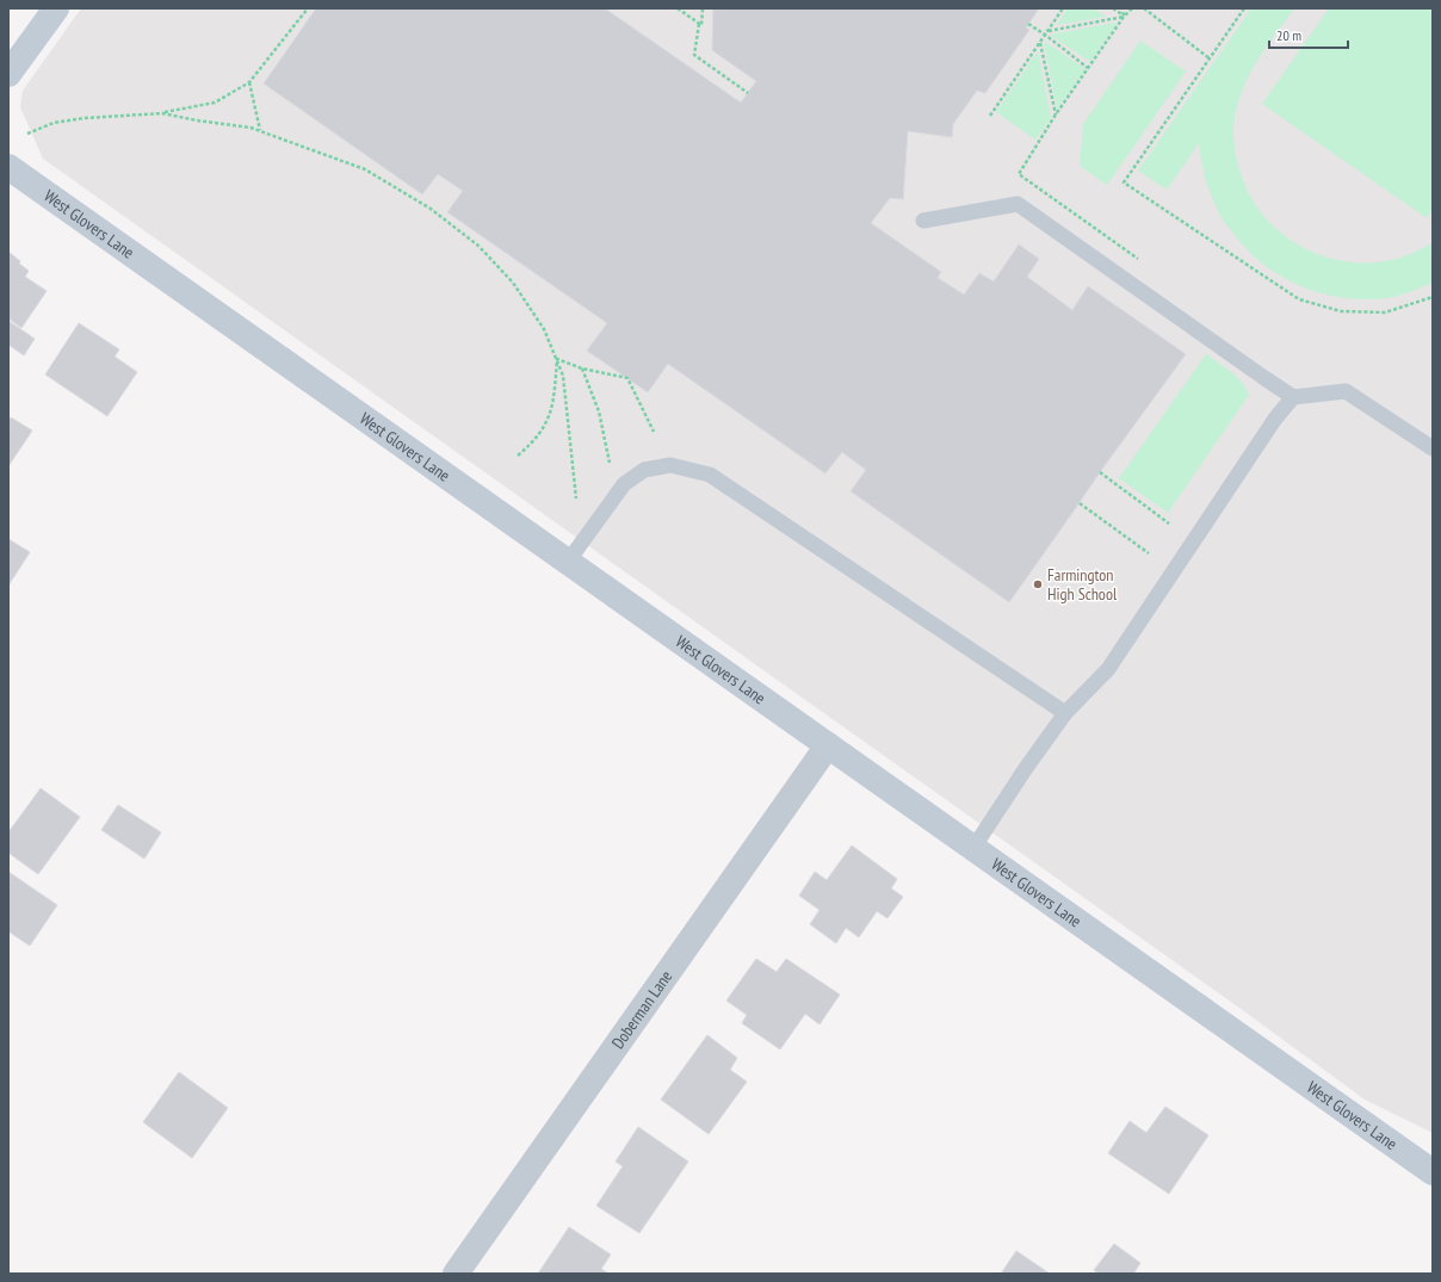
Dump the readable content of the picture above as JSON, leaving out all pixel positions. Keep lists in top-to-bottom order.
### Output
{
  "streets": {
    "street": ["West Glovers Lane", "Doberman Lane"]
  },
  "crossings": [
    ["West Glovers Lane", "Doberman Lane"]
  ],
  "places": ["Farmington High School"],
  "scale_bar": "20 m"
}
